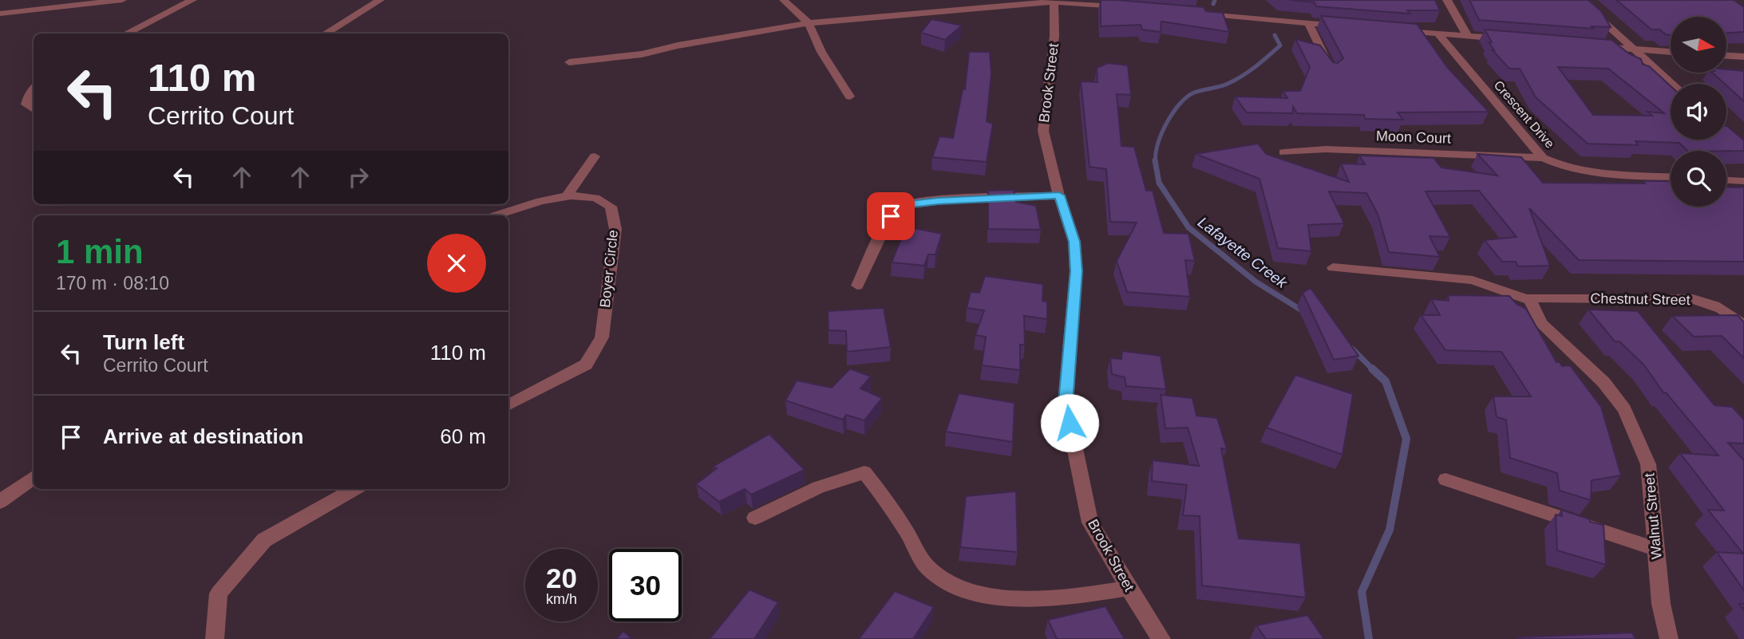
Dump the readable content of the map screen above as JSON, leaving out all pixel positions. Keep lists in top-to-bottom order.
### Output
{
  "streets": {
    "street": [
      "Brook Street",
      "Crescent Drive",
      "Moon Court",
      "Boyer Circle",
      "Chestnut Street",
      "Walnut Street"
    ]
  },
  "crossings": [
    ["Crescent Drive", "Moon Court"],
    ["Chestnut Street", "Walnut Street"]
  ],
  "water": ["Lafayette Creek"],
  "north": "right",
  "page": {
    "turn": ["110 m", "Cerrito Court"],
    "heading": ["1 min", "170 m · 08:10"],
    "list": [
      {
        "name": "Turn left",
        "note": "Cerrito Court",
        "value": "110 m"
      },
      {
        "name": "Arrive at destination",
        "value": "60 m"
      }
    ],
    "speed": "20 km/h",
    "limit": "30"
  }
}
